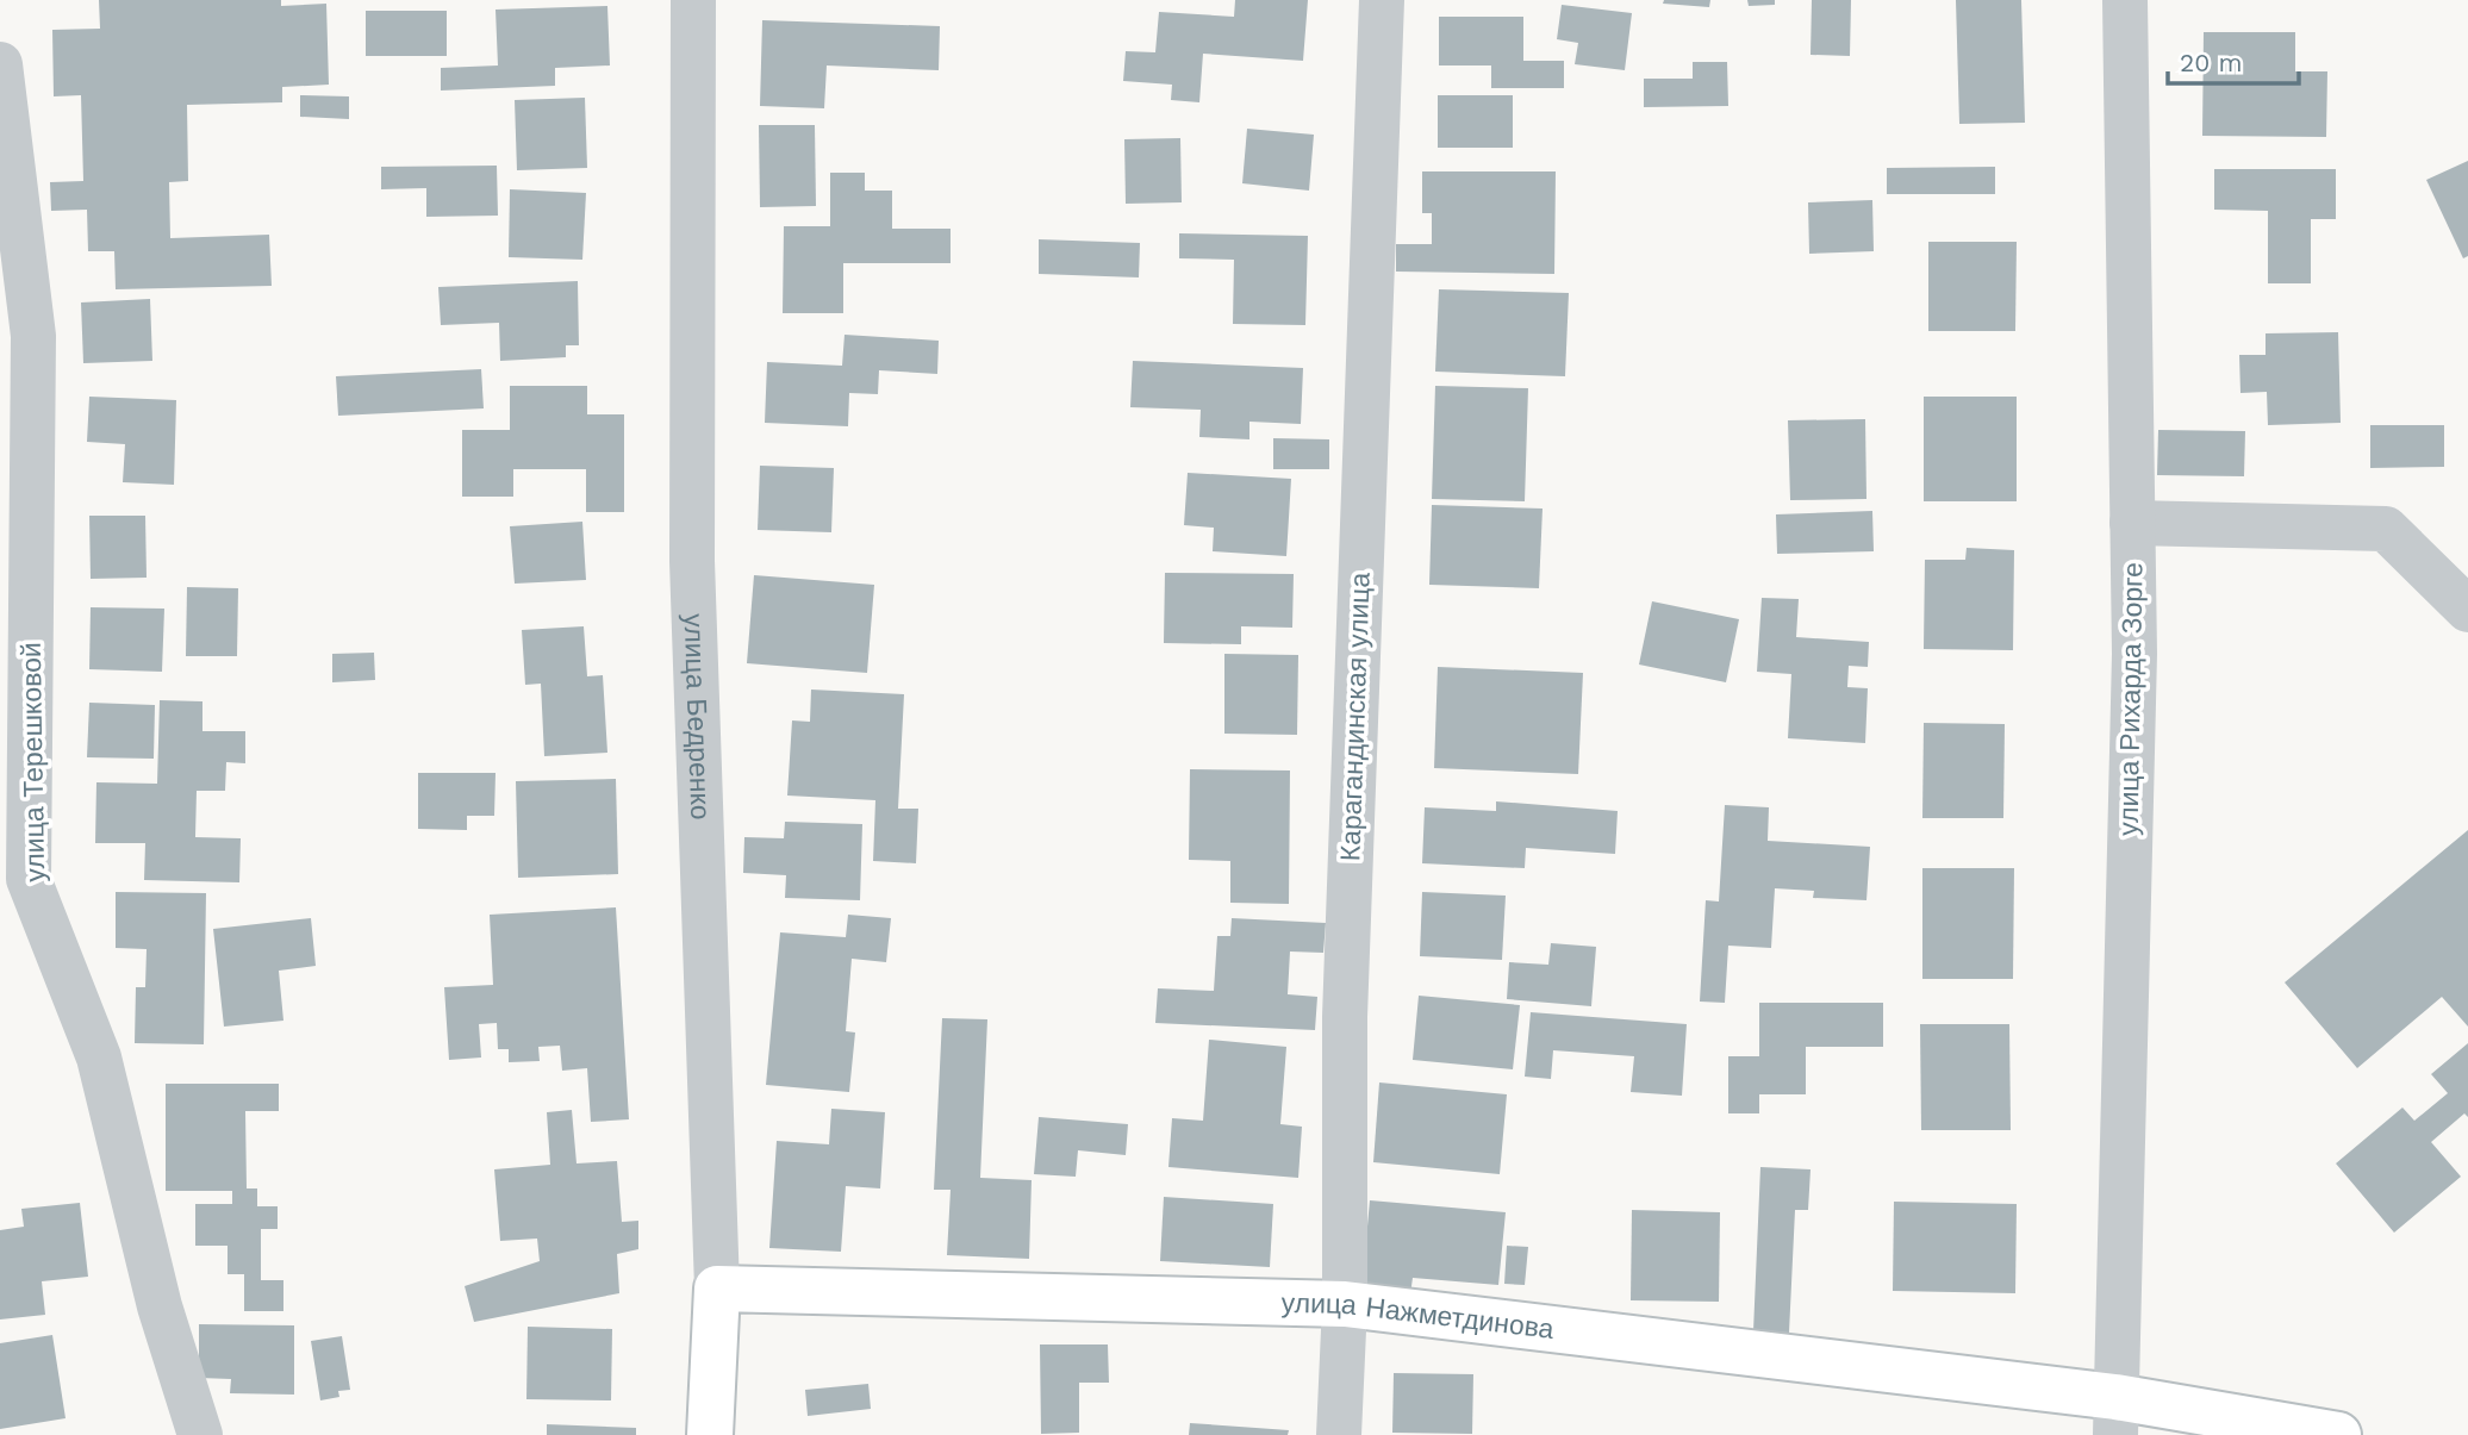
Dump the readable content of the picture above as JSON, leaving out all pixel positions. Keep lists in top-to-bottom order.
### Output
{
  "streets": {
    "street": [
      "улица Рихарда Зорге",
      "Карагандинская улица",
      "улица Бедренко",
      "улица Терешковой",
      "улица Нажметдинова"
    ]
  },
  "crossings": [
    ["улица Рихарда Зорге", "улица Нажметдинова"],
    ["Карагандинская улица", "улица Нажметдинова"],
    ["улица Бедренко", "улица Нажметдинова"]
  ],
  "scale_bar": "20 m"
}
